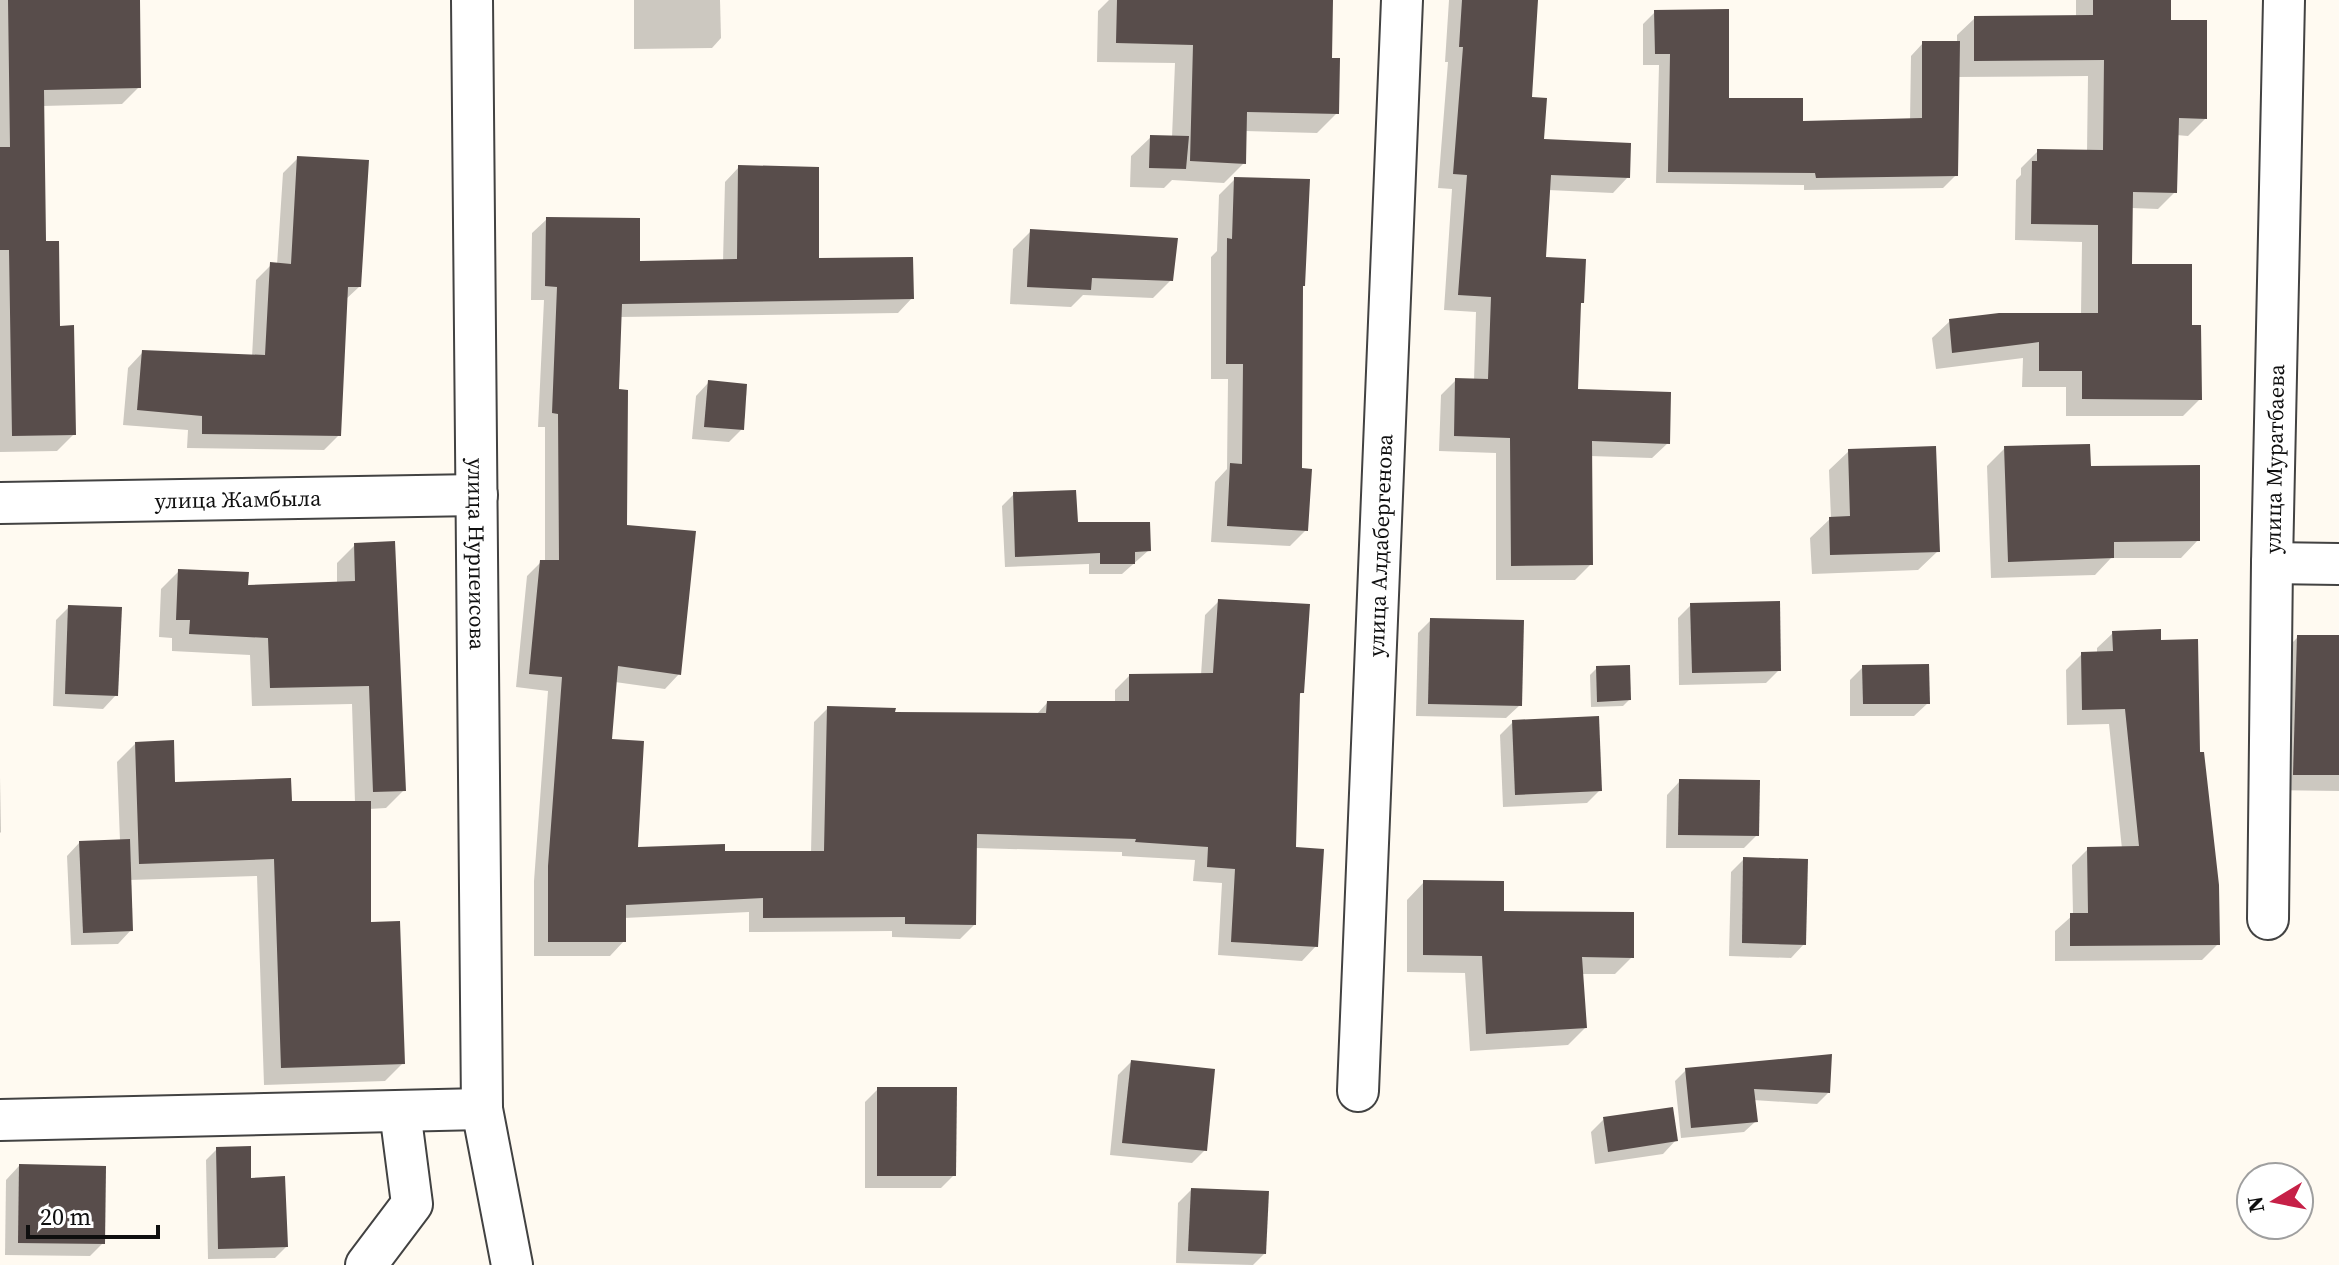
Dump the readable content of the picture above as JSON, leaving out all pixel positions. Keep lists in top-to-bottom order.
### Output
{
  "streets": {
    "street": [
      "улица Муратбаева",
      "улица Жамбыла",
      "улица Алдабергенова",
      "улица Нурпеисова"
    ]
  },
  "crossings": [
    ["улица Жамбыла", "улица Нурпеисова"]
  ],
  "scale_bar": "20 m",
  "north": "left"
}
